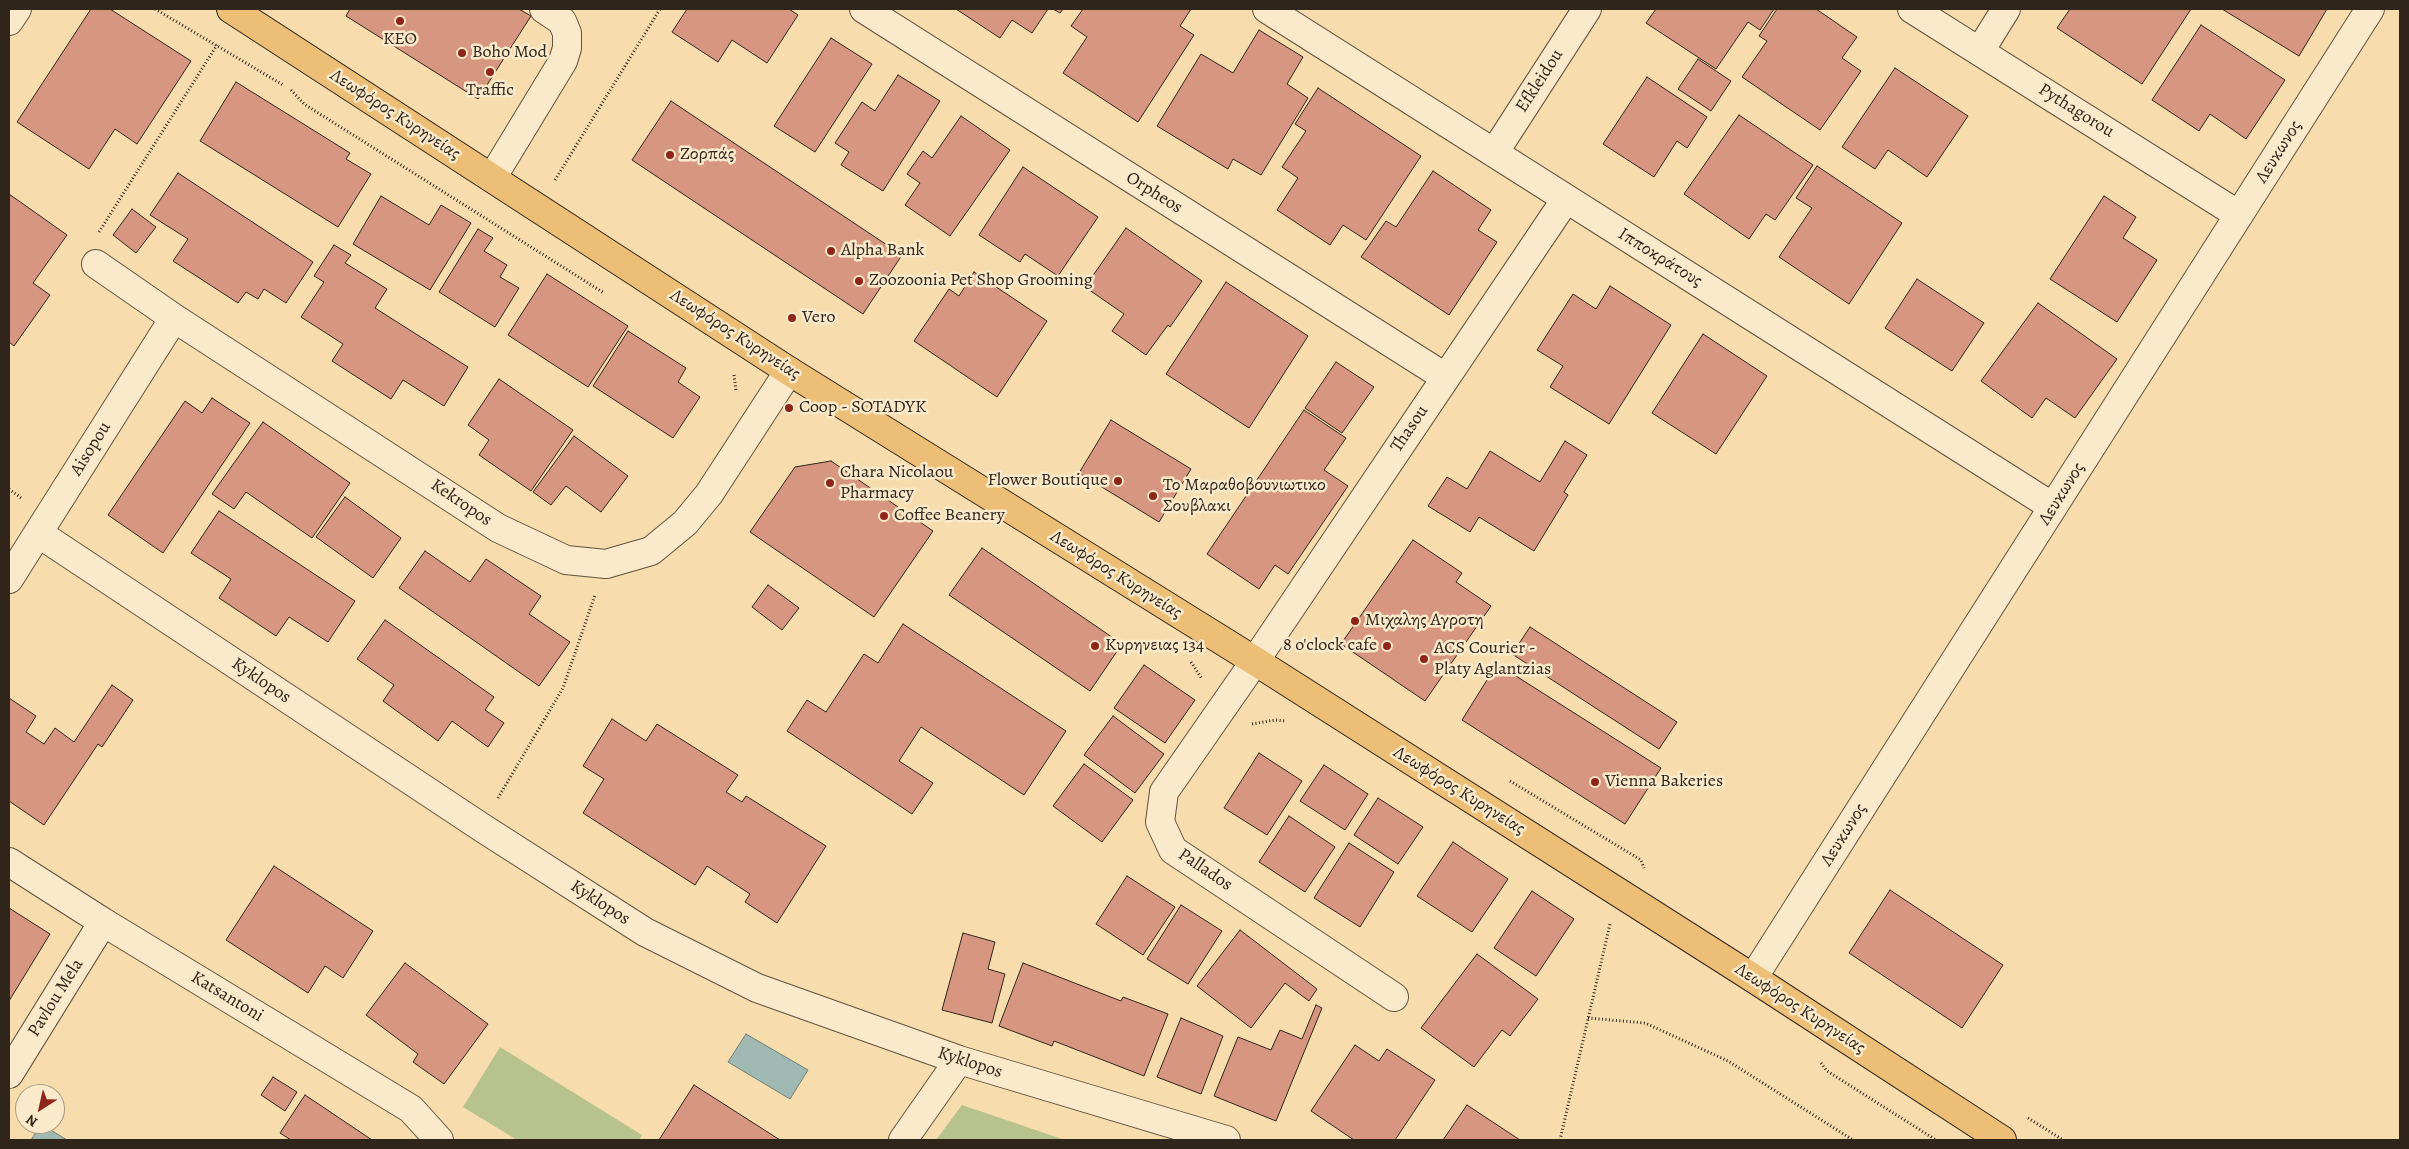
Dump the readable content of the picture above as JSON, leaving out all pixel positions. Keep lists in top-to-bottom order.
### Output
{
  "streets": {
    "main road": ["Λεωφόρος Κυρηνείας"],
    "street": [
      "Efkleidou",
      "Pythagorou",
      "Λευκωνος",
      "Orpheos",
      "Ιπποκράτους",
      "Thasou",
      "Aisopou",
      "Kekropos",
      "Kyklopos",
      "Pallados",
      "Katsantoni",
      "Pavlou Mela"
    ]
  },
  "crossings": [
    ["Efkleidou", "Ιπποκράτους"],
    ["Pythagorou", "Λευκωνος"],
    ["Λεωφόρος Κυρηνείας", "Λευκωνος"],
    ["Λεωφόρος Κυρηνείας", "Thasou"],
    ["Λεωφόρος Κυρηνείας", "Kekropos"],
    ["Λεωφόρος Κυρηνείας", "Pallados"],
    ["Λευκωνος", "Ιπποκράτους"],
    ["Orpheos", "Thasou"],
    ["Ιπποκράτους", "Thasou"],
    ["Thasou", "Pallados"],
    ["Aisopou", "Kekropos"],
    ["Aisopou", "Kyklopos"],
    ["Katsantoni", "Pavlou Mela"]
  ],
  "places": [
    "KEO",
    "Boho Mod",
    "Traffic",
    "Ζορπάς",
    "Alpha Bank",
    "Zoozoonia Pet Shop Grooming",
    "Vero",
    "Coop - SOTADYK",
    "Flower Boutique",
    "Chara Nicolaou Pharmacy",
    "Το Μαραθοβουνιωτικο Σουβλακι",
    "Coffee Beanery",
    "Μιχαλης Αγροτη",
    "Κυρηνειας 134",
    "8 o'clock cafe",
    "ACS Courier - Platy Aglantzias",
    "Vienna Bakeries"
  ],
  "north": "bottom left"
}
